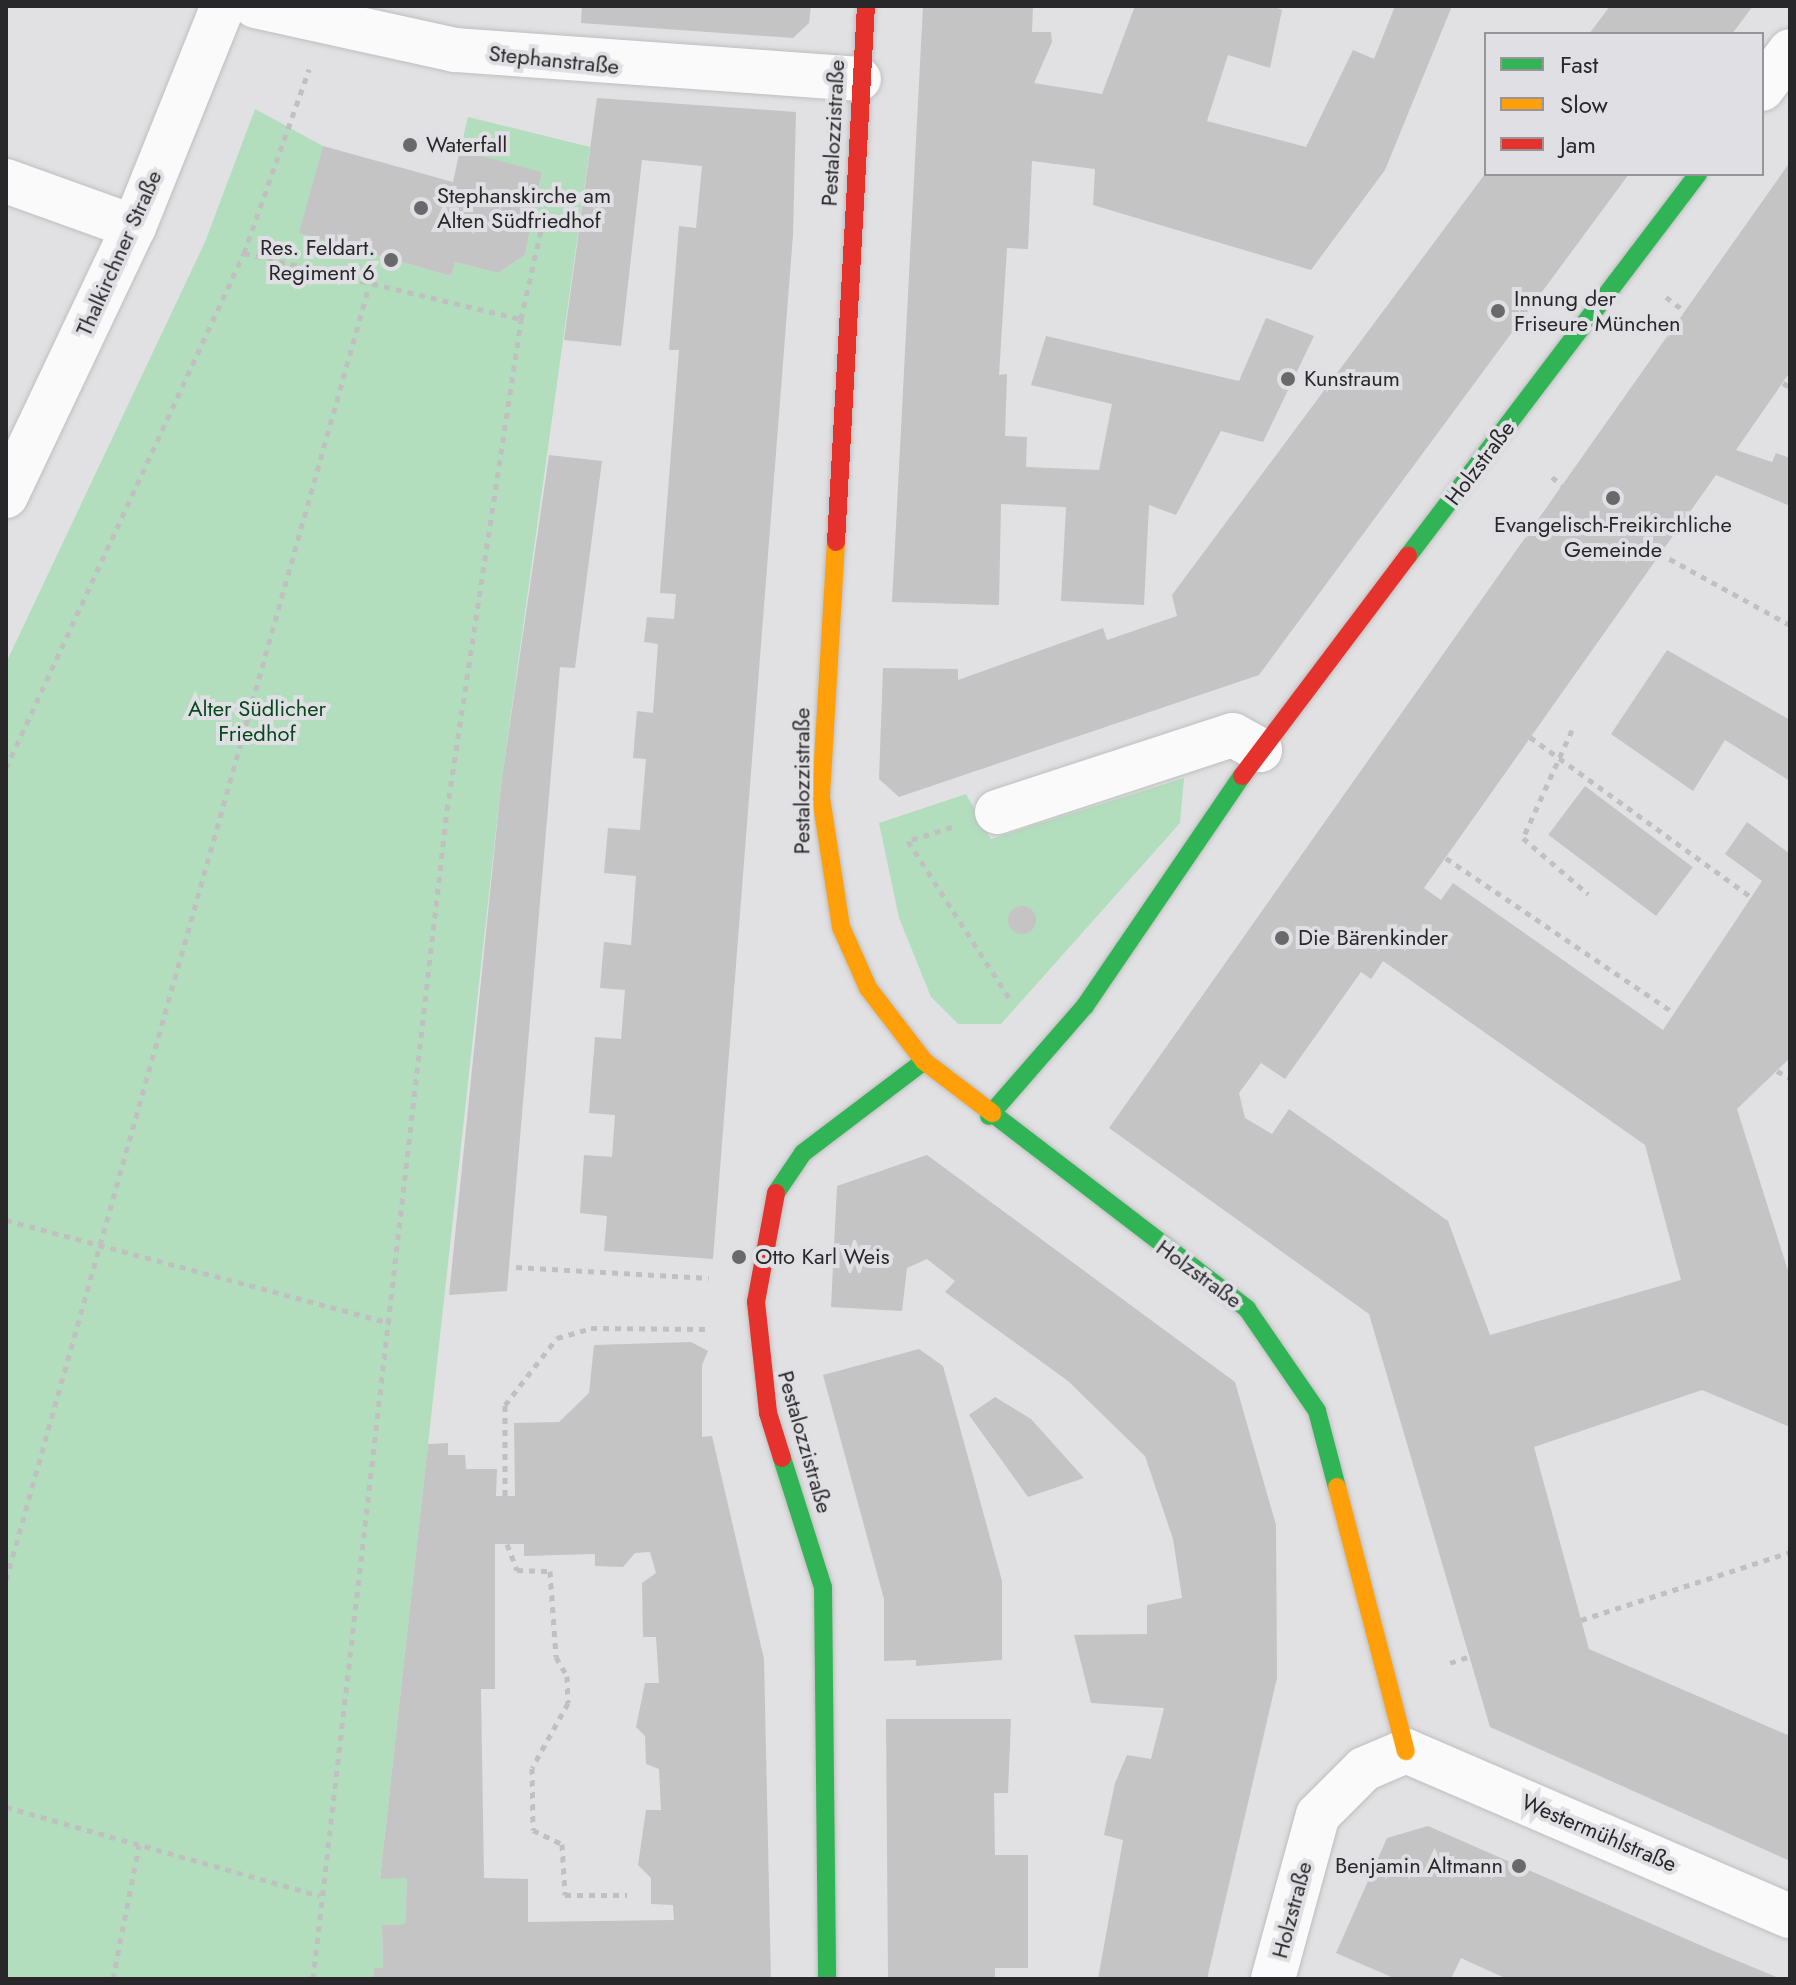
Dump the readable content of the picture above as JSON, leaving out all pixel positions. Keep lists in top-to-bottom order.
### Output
{
  "streets": {
    "street": [
      "Stephanstraße",
      "Pestalozzistraße",
      "Thalkirchner Straße",
      "Holzstraße",
      "Westermühlstraße"
    ]
  },
  "crossings": [
    ["Stephanstraße", "Pestalozzistraße"],
    ["Holzstraße", "Westermühlstraße"]
  ],
  "parks": ["Alter Südlicher Friedhof"],
  "places": [
    "Waterfall",
    "Stephanskirche am Alten Südfriedhof",
    "Res. Feldart. Regiment 6",
    "Innung der Friseure München",
    "Kunstraum",
    "Evangelisch-Freikirchliche Gemeinde",
    "Die Bärenkinder",
    "Otto Karl Weis",
    "Benjamin Altmann"
  ],
  "legend": ["Fast", "Slow", "Jam"]
}
